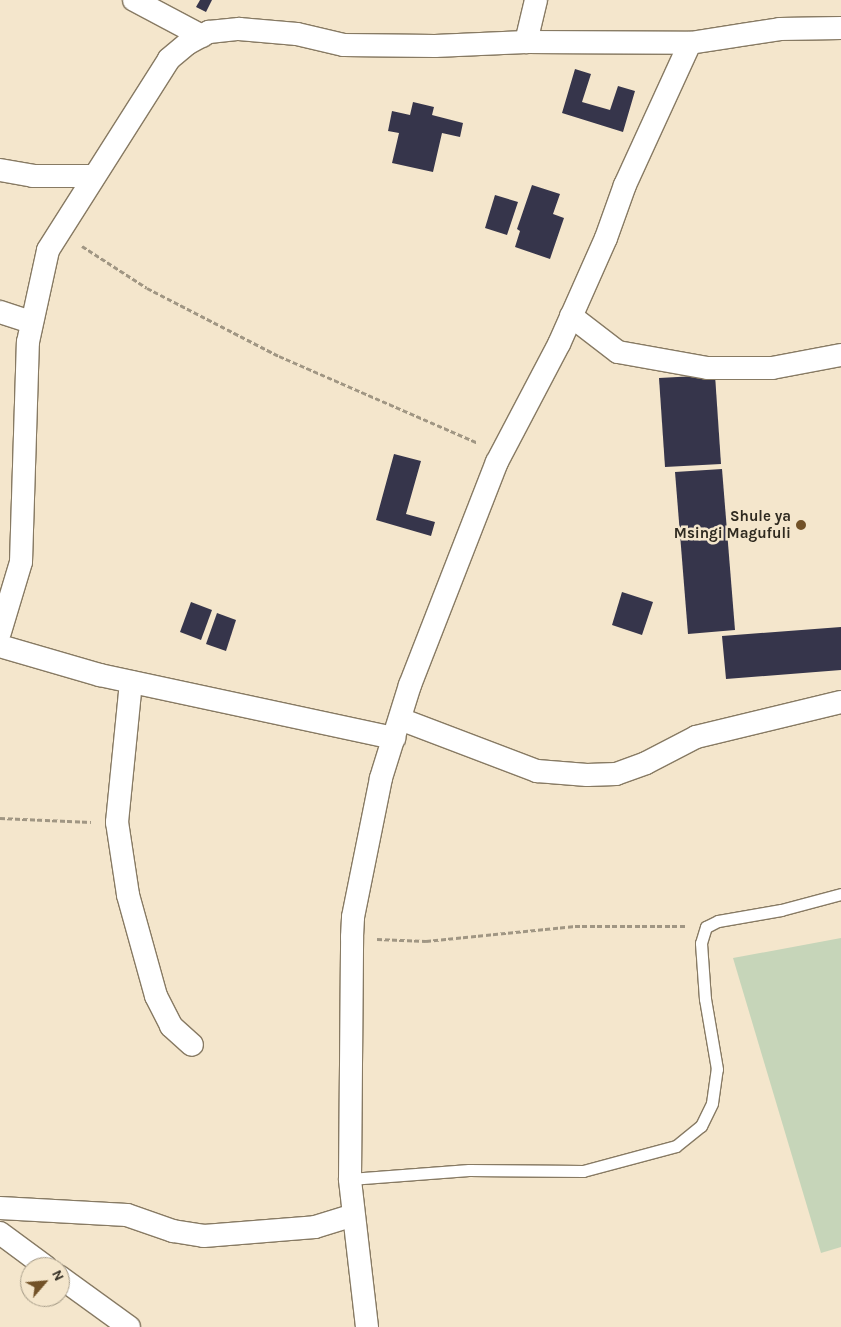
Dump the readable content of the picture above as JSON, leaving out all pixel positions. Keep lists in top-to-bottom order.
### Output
{
  "places": ["Shule ya Msingi Magufuli"],
  "north": "top right"
}
